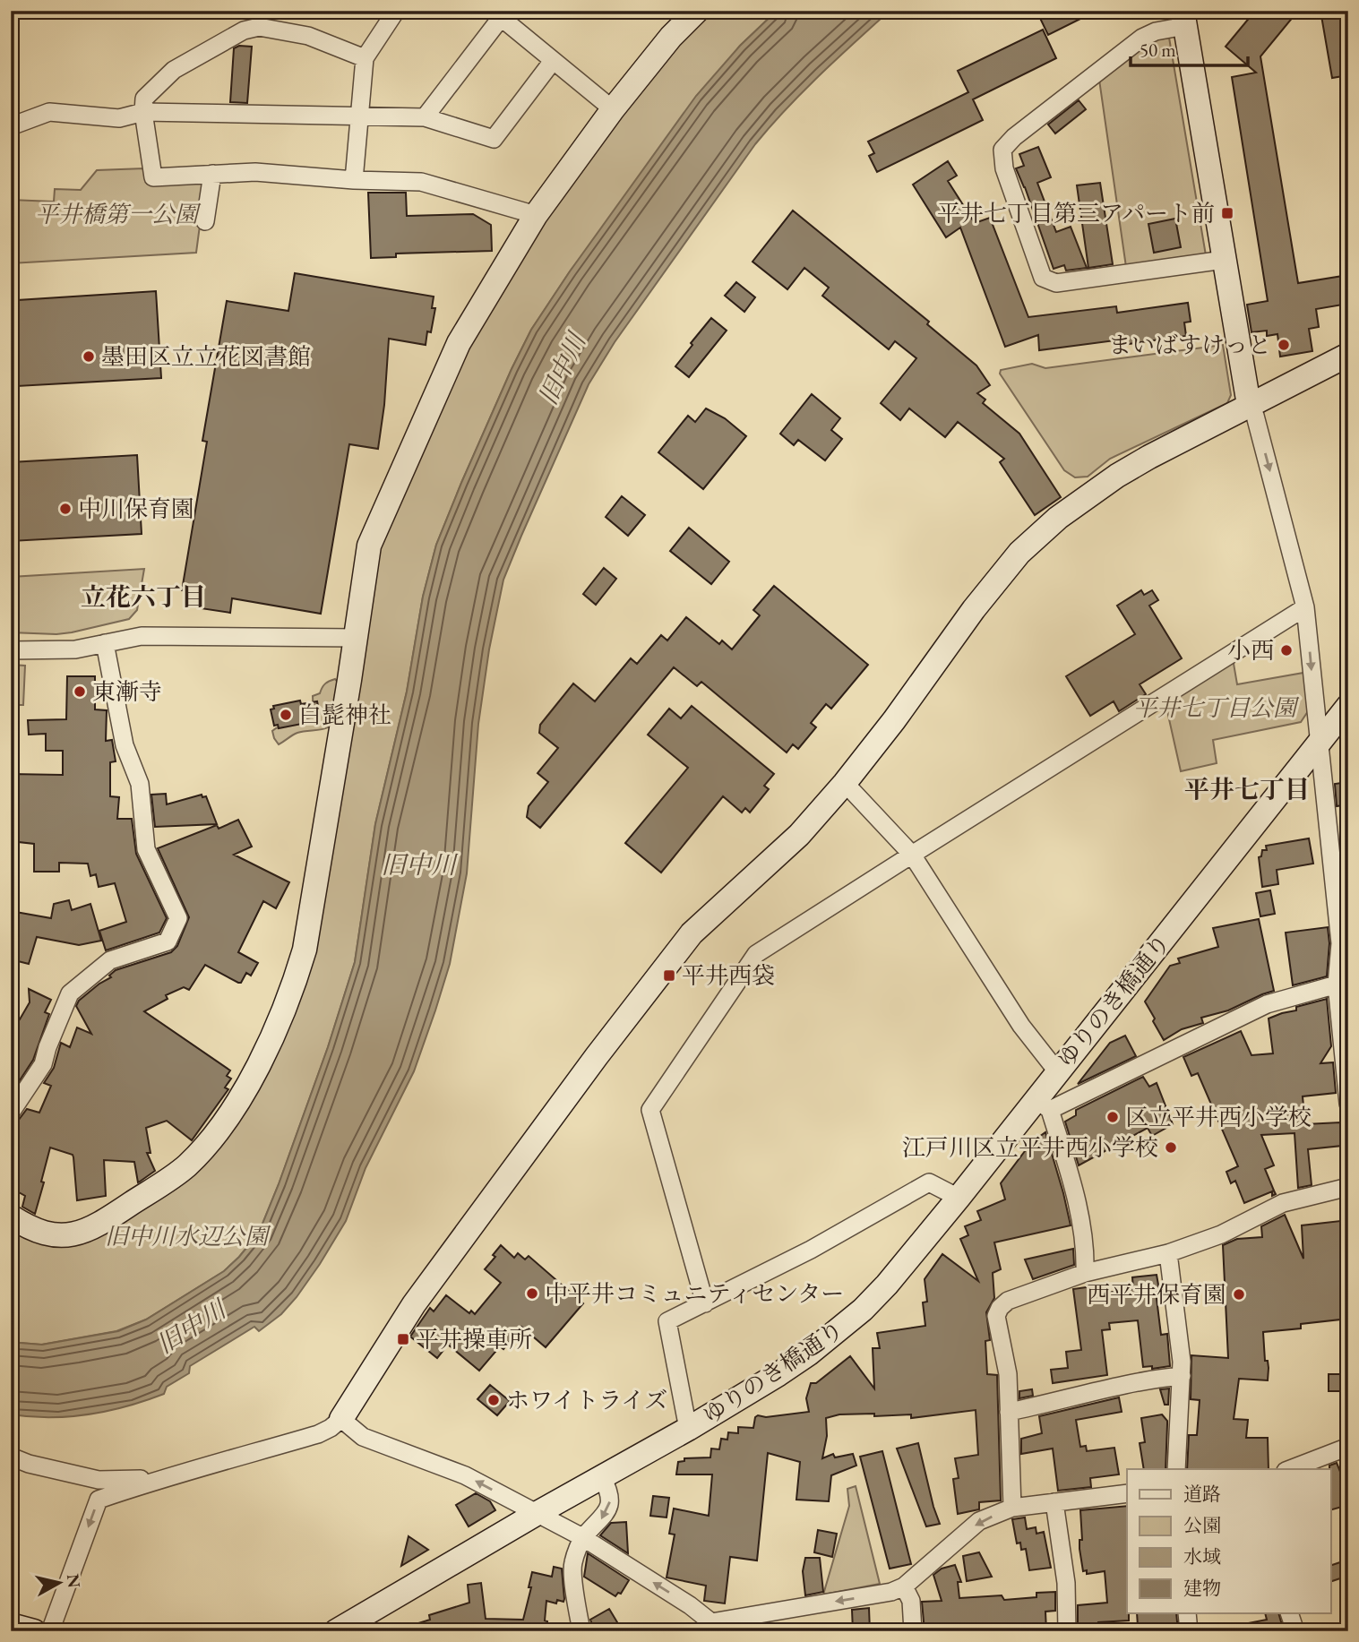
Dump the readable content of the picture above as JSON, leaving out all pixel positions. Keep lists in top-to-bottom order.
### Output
{
  "streets": {
    "street": ["ゆりのき橋通り"]
  },
  "districts": ["立花六丁目", "平井七丁目"],
  "water": ["旧中川"],
  "parks": ["平井橋第一公園", "平井七丁目公園", "旧中川水辺公園"],
  "places": {
    "transit": ["平井七丁目第三アパート前", "平井西袋", "平井操車所"],
    "other": [
      "まいばすけっと",
      "墨田区立立花図書館",
      "中川保育園",
      "小西",
      "東漸寺",
      "白髭神社",
      "区立平井西小学校",
      "江戸川区立平井西小学校",
      "中平井コミュニティセンター",
      "西平井保育園",
      "ホワイトライズ"
    ]
  },
  "legend": [
    "道路",
    "公園",
    "水域",
    "建物"
  ],
  "scale_bar": "50 m",
  "north": "right"
}
